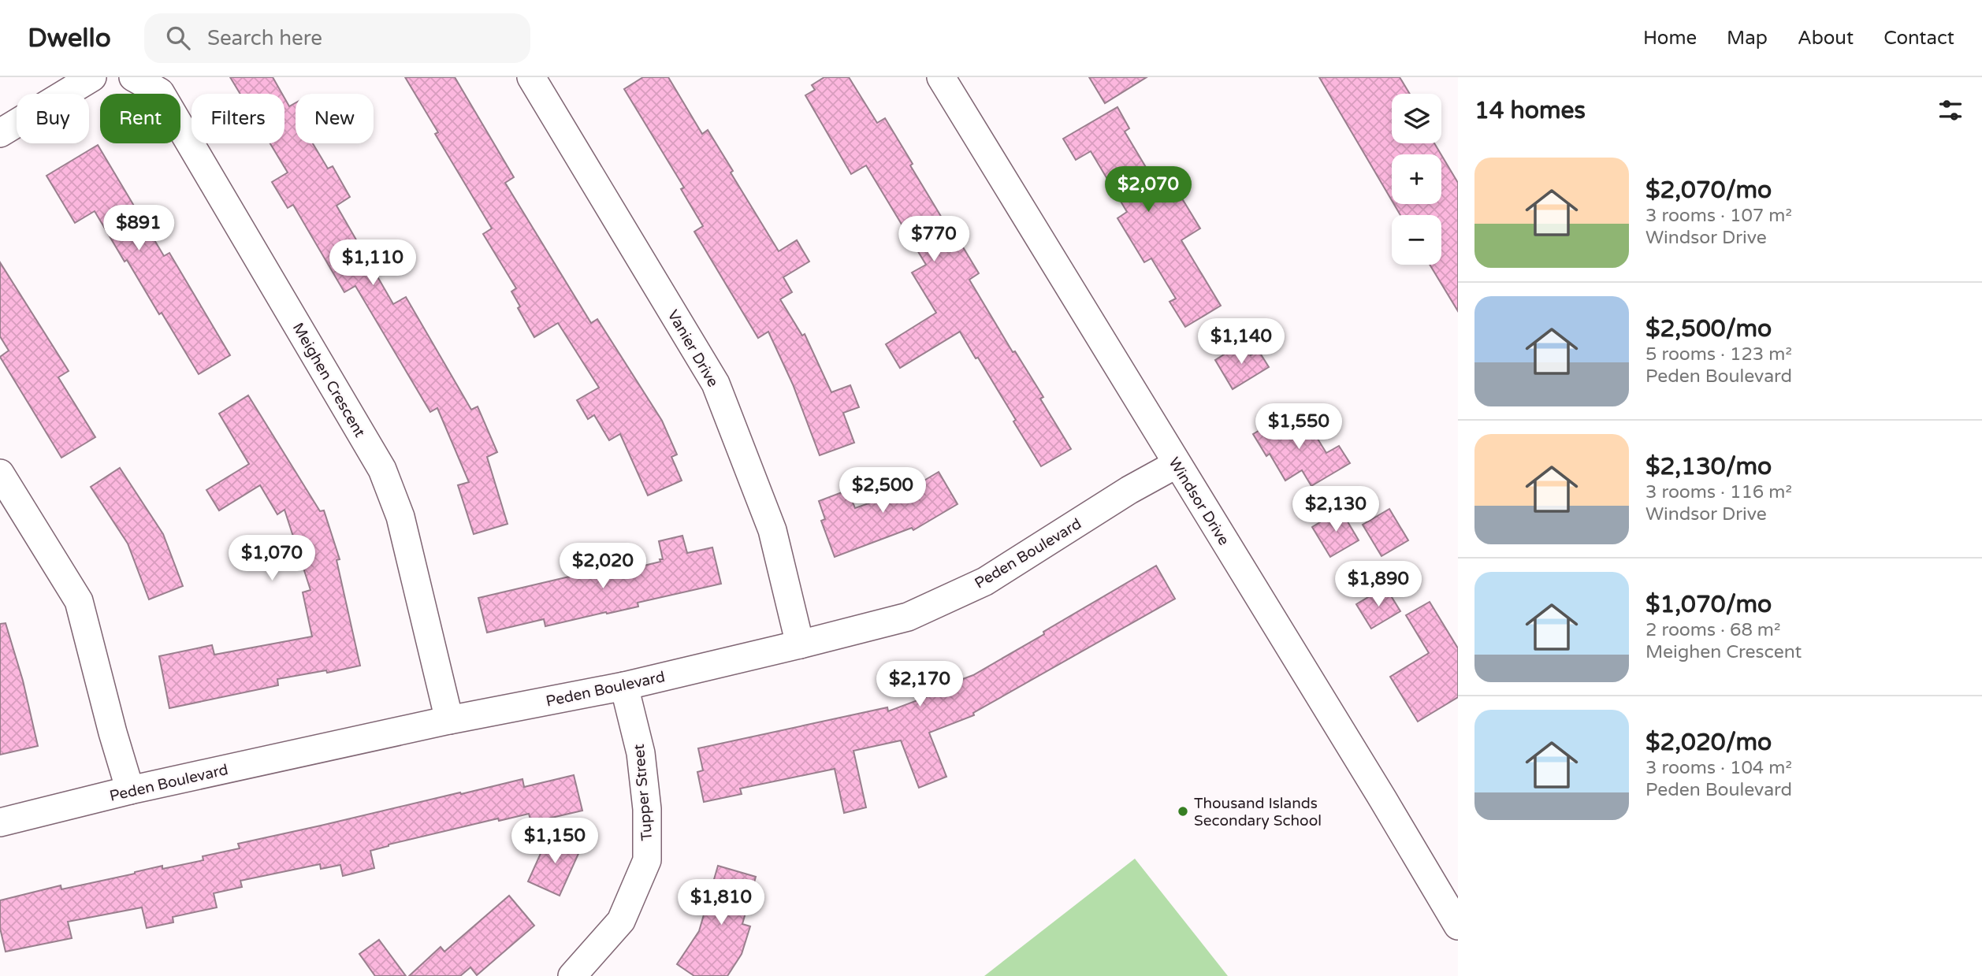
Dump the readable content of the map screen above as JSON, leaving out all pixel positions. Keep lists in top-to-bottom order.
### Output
{
  "streets": {
    "street": [
      "Vanier Drive",
      "Meighen Crescent",
      "Windsor Drive",
      "Peden Boulevard",
      "Tupper Street"
    ]
  },
  "crossings": [
    ["Vanier Drive", "Peden Boulevard"],
    ["Meighen Crescent", "Peden Boulevard"],
    ["Windsor Drive", "Peden Boulevard"],
    ["Peden Boulevard", "Tupper Street"]
  ],
  "places": ["Thousand Islands Secondary School"],
  "page": {
    "header": "Dwello",
    "search": "Search here",
    "nav": [
      "Home",
      "Map",
      "About",
      "Contact"
    ],
    "heading": "14 homes",
    "map_buttons": ["+", "−"],
    "chip": [
      "Buy",
      "Rent",
      "Filters",
      "New"
    ],
    "list": [
      {
        "name": "$2,070/mo",
        "note": "3 rooms · 107 m² · Windsor Drive"
      },
      {
        "name": "$2,500/mo",
        "note": "5 rooms · 123 m² · Peden Boulevard"
      },
      {
        "name": "$2,130/mo",
        "note": "3 rooms · 116 m² · Windsor Drive"
      },
      {
        "name": "$1,070/mo",
        "note": "2 rooms · 68 m² · Meighen Crescent"
      },
      {
        "name": "$2,020/mo",
        "note": "3 rooms · 104 m² · Peden Boulevard"
      }
    ],
    "price": [
      "$2,070",
      "$891",
      "$770",
      "$1,110",
      "$1,140",
      "$1,550",
      "$2,500",
      "$2,130",
      "$1,070",
      "$2,020",
      "$1,890",
      "$2,170",
      "$1,150",
      "$1,810"
    ]
  }
}
